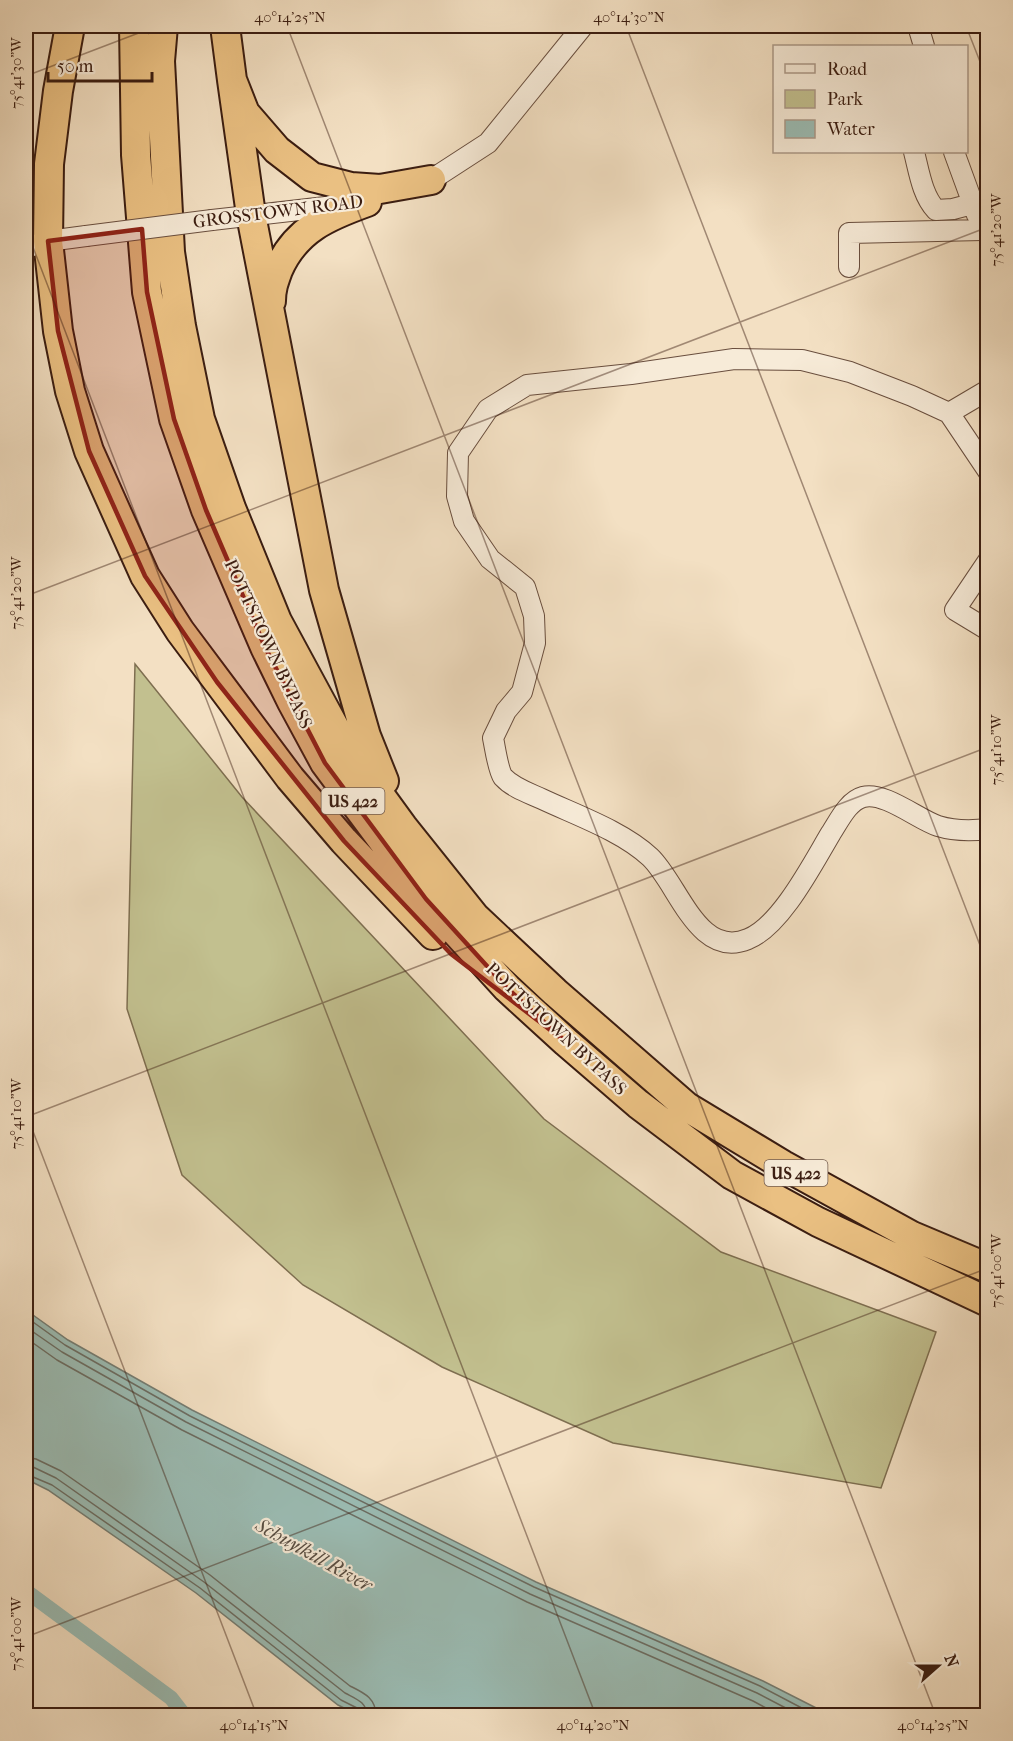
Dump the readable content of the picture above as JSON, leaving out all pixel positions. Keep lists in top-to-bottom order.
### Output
{
  "streets": {
    "highway": ["POTTSTOWN BYPASS", "US 422"],
    "street": ["GROSSTOWN ROAD"]
  },
  "water": ["Schuylkill River"],
  "legend": ["Road", "Park", "Water"],
  "scale_bar": "50 m",
  "north": "right",
  "coordinates": [
    "40°14'25\"N",
    "40°14'30\"N",
    "75°41'30\"W",
    "75°41'20\"W",
    "75°41'10\"W",
    "75°41'00\"W",
    "40°14'15\"N",
    "40°14'20\"N"
  ]
}
